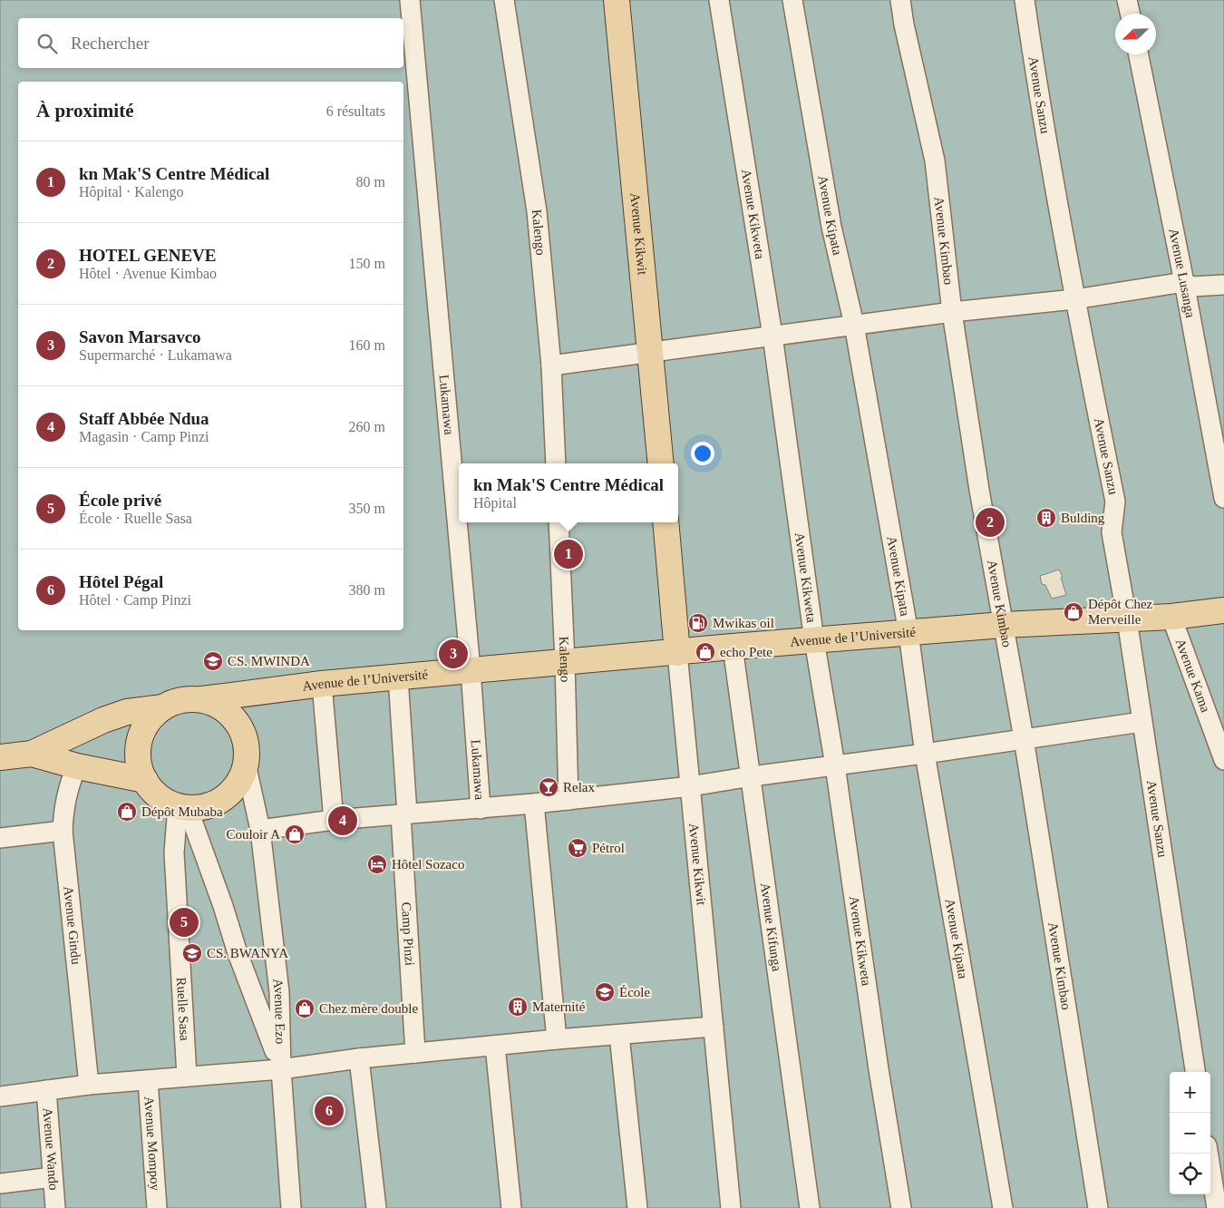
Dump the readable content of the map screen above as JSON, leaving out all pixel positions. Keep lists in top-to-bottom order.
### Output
{
  "streets": {
    "main road": ["Avenue Kikwit", "Avenue de l’Université"],
    "street": [
      "Avenue Sanzu",
      "Avenue Kikweta",
      "Avenue Kipata",
      "Kalengo",
      "Avenue Kimbao",
      "Avenue Lusanga",
      "Lukamawa",
      "Avenue Kama",
      "Avenue Gindu",
      "Avenue Kifunga",
      "Camp Pinzi",
      "Ruelle Sasa",
      "Avenue Ezo",
      "Avenue Mompoy",
      "Avenue Wando"
    ]
  },
  "crossings": [
    ["Avenue Sanzu", "Avenue de l’Université"],
    ["Avenue Kikweta", "Avenue de l’Université"],
    ["Avenue Kipata", "Avenue de l’Université"],
    ["Kalengo", "Avenue de l’Université"],
    ["Avenue Kikwit", "Avenue de l’Université"],
    ["Avenue Kimbao", "Avenue de l’Université"],
    ["Lukamawa", "Avenue de l’Université"],
    ["Avenue de l’Université", "Avenue Kama"],
    ["Avenue de l’Université", "Avenue Kifunga"],
    ["Avenue de l’Université", "Camp Pinzi"],
    ["Avenue de l’Université", "Ruelle Sasa"],
    ["Avenue de l’Université", "Avenue Ezo"],
    ["Ruelle Sasa", "Avenue Ezo"]
  ],
  "places": {
    "building": ["Bulding", "Maternité"],
    "shop": [
      "Dépôt Chez Merveille",
      "echo Pete",
      "Dépôt Mubaba",
      "Couloir A",
      "Chez mère double"
    ],
    "fuel station": ["Mwikas oil"],
    "school or university": ["CS. MWINDA", "CS. BWANYA", "École"],
    "bar": ["Relax"],
    "supermarket": ["Pétrol"],
    "hotel": ["Hôtel Sozaco"]
  },
  "north": "bottom left",
  "page": {
    "search": "Rechercher",
    "heading": ["À proximité", "6 résultats"],
    "list": [
      {
        "mark": "1",
        "name": "kn Mak'S Centre Médical",
        "note": "Hôpital · Kalengo",
        "value": "80 m"
      },
      {
        "mark": "2",
        "name": "HOTEL GENEVE",
        "note": "Hôtel · Avenue Kimbao",
        "value": "150 m"
      },
      {
        "mark": "3",
        "name": "Savon Marsavco",
        "note": "Supermarché · Lukamawa",
        "value": "160 m"
      },
      {
        "mark": "4",
        "name": "Staff Abbée Ndua",
        "note": "Magasin · Camp Pinzi",
        "value": "260 m"
      },
      {
        "mark": "5",
        "name": "École privé",
        "note": "École · Ruelle Sasa",
        "value": "350 m"
      },
      {
        "mark": "6",
        "name": "Hôtel Pégal",
        "note": "Hôtel · Camp Pinzi",
        "value": "380 m"
      }
    ],
    "popup": ["kn Mak'S Centre Médical", "Hôpital"],
    "pins": [
      "2",
      "1",
      "3",
      "4",
      "5",
      "6"
    ],
    "map_buttons": ["+", "−"]
  }
}
